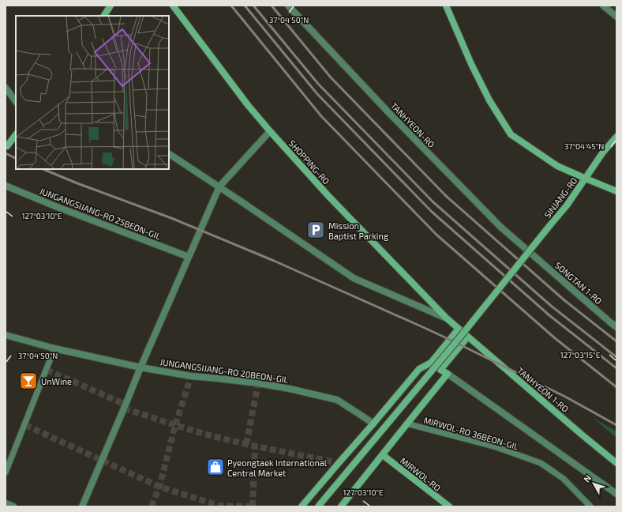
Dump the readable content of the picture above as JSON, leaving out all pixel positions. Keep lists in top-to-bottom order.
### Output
{
  "streets": {
    "street": [
      "TANHYEON-RO",
      "SHOPPING-RO",
      "SINJANG-RO",
      "JUNGANGSIJANG-RO 25BEON-GIL",
      "SONGTAN 1-RO",
      "JUNGANGSIJANG-RO 20BEON-GIL",
      "TANHYEON 1-RO",
      "MIRWOL-RO"
    ],
    "lane": ["MIRWOL-RO 36BEON-GIL"]
  },
  "crossings": [
    ["TANHYEON-RO", "SONGTAN 1-RO"],
    ["SHOPPING-RO", "TANHYEON 1-RO"]
  ],
  "places": {
    "parking": ["Mission Baptist Parking"],
    "bar": ["UnWine"],
    "shop": ["Pyeongtaek International Central Market"]
  },
  "north": "top left",
  "coordinates": [
    "37°04'50\"N",
    "37°04'45\"N",
    "127°03'10\"E",
    "127°03'15\"E"
  ]
}
